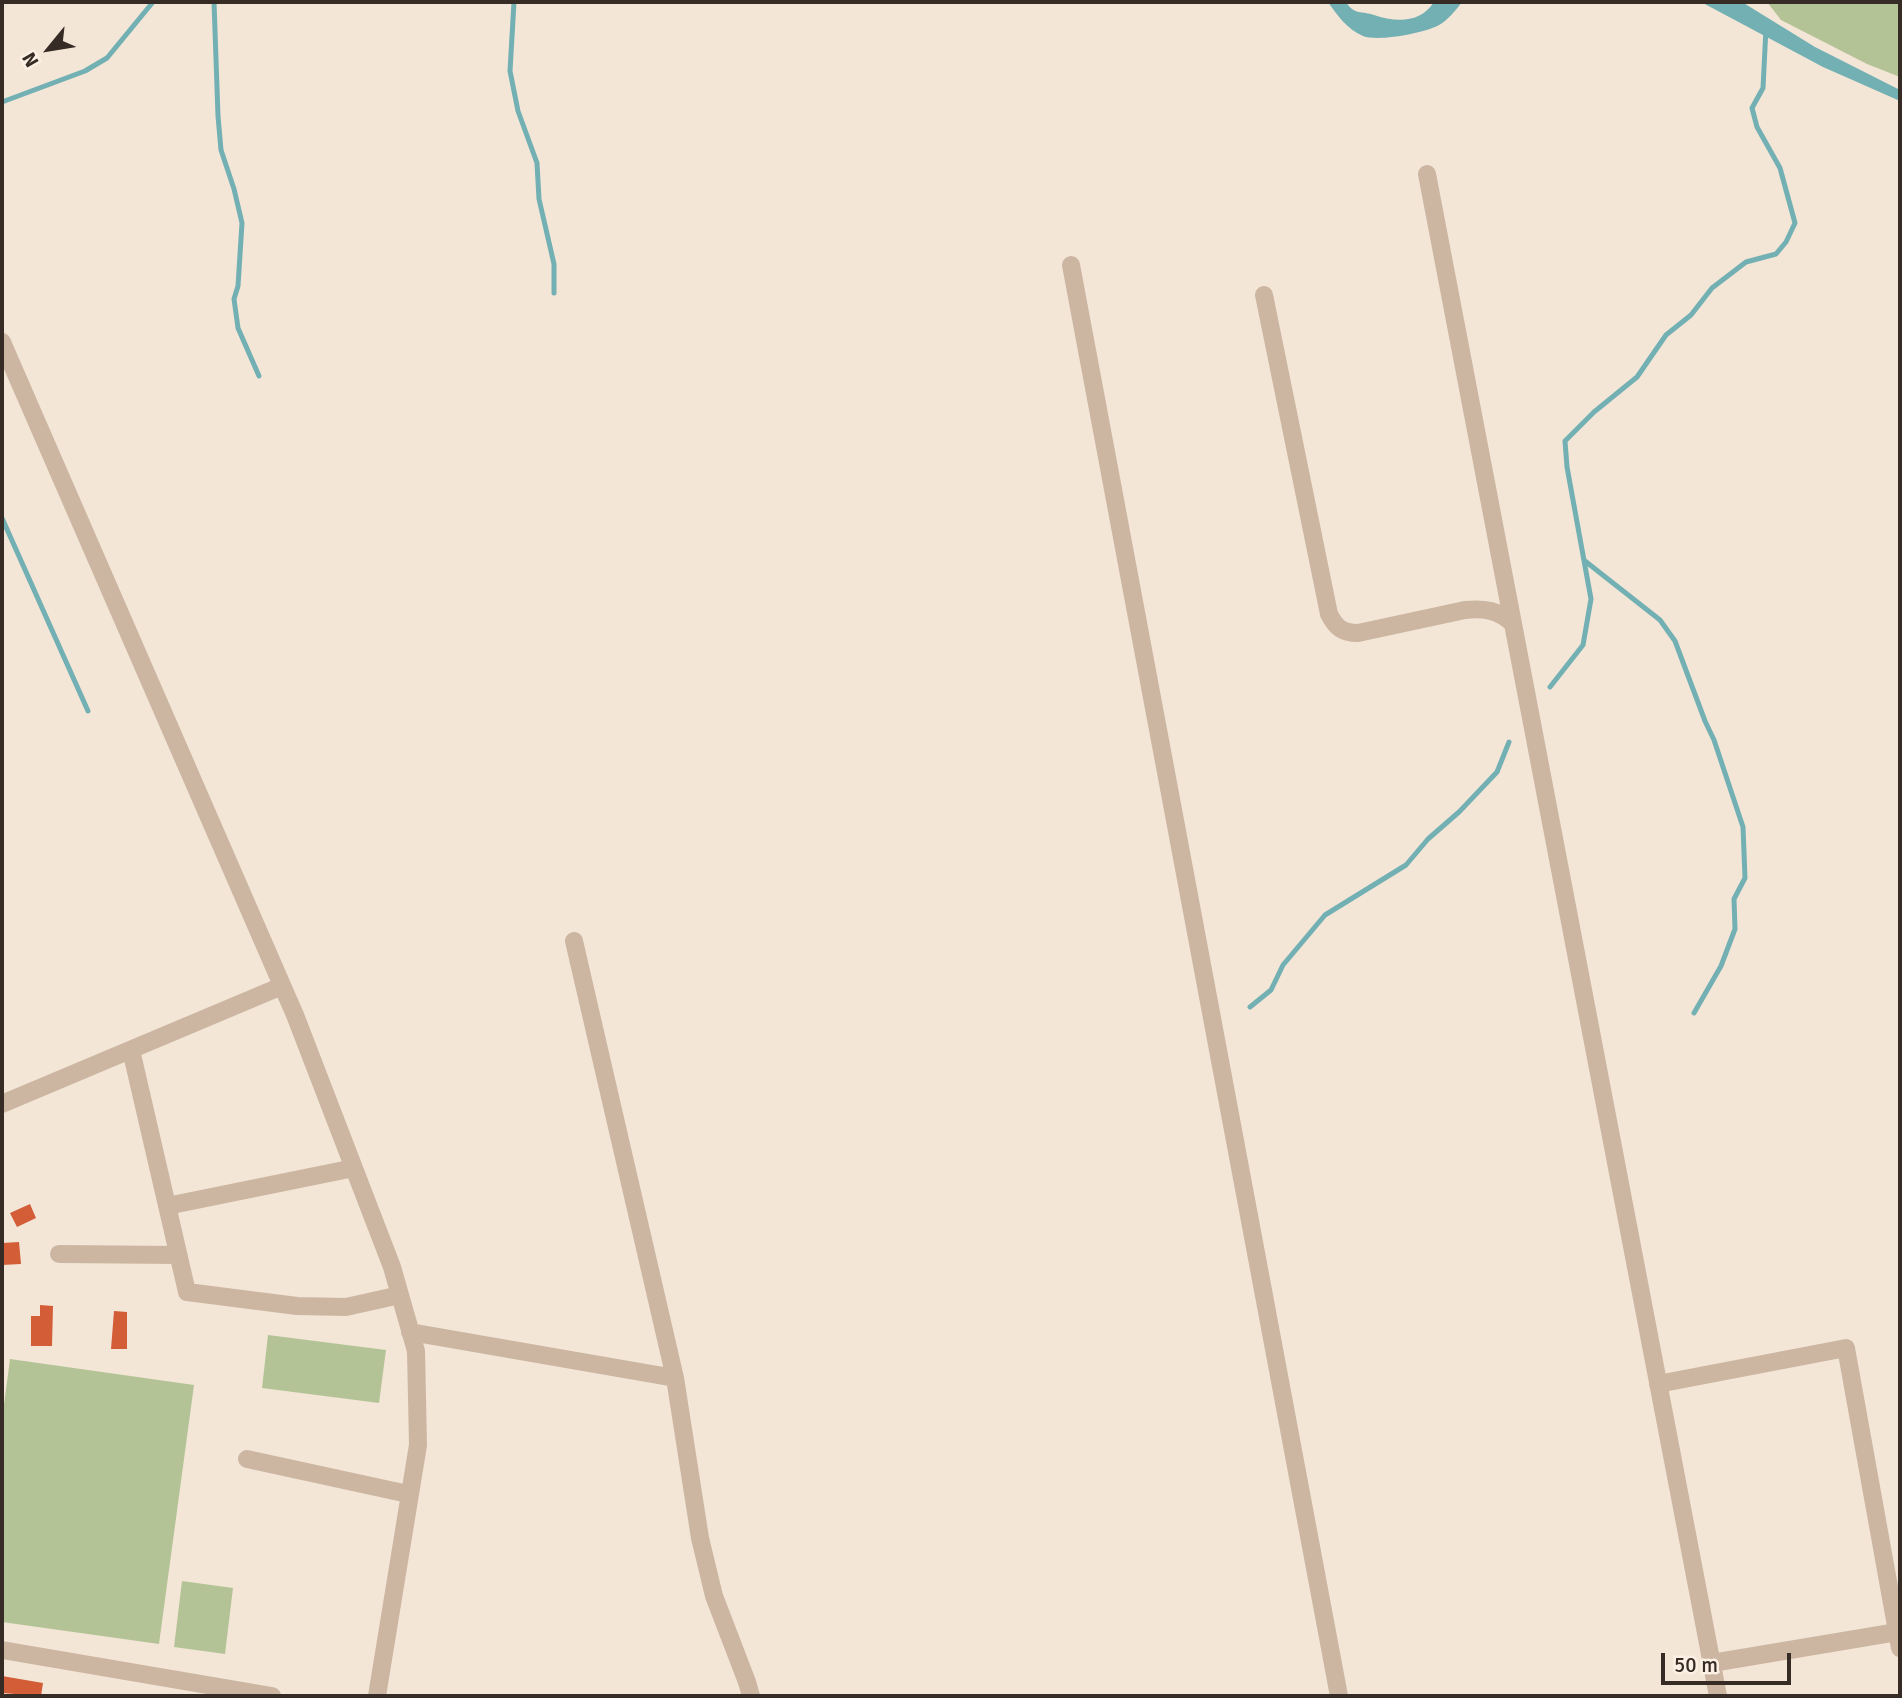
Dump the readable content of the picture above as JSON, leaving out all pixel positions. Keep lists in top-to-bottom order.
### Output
{
  "scale_bar": "50 m",
  "north": "bottom left"
}
